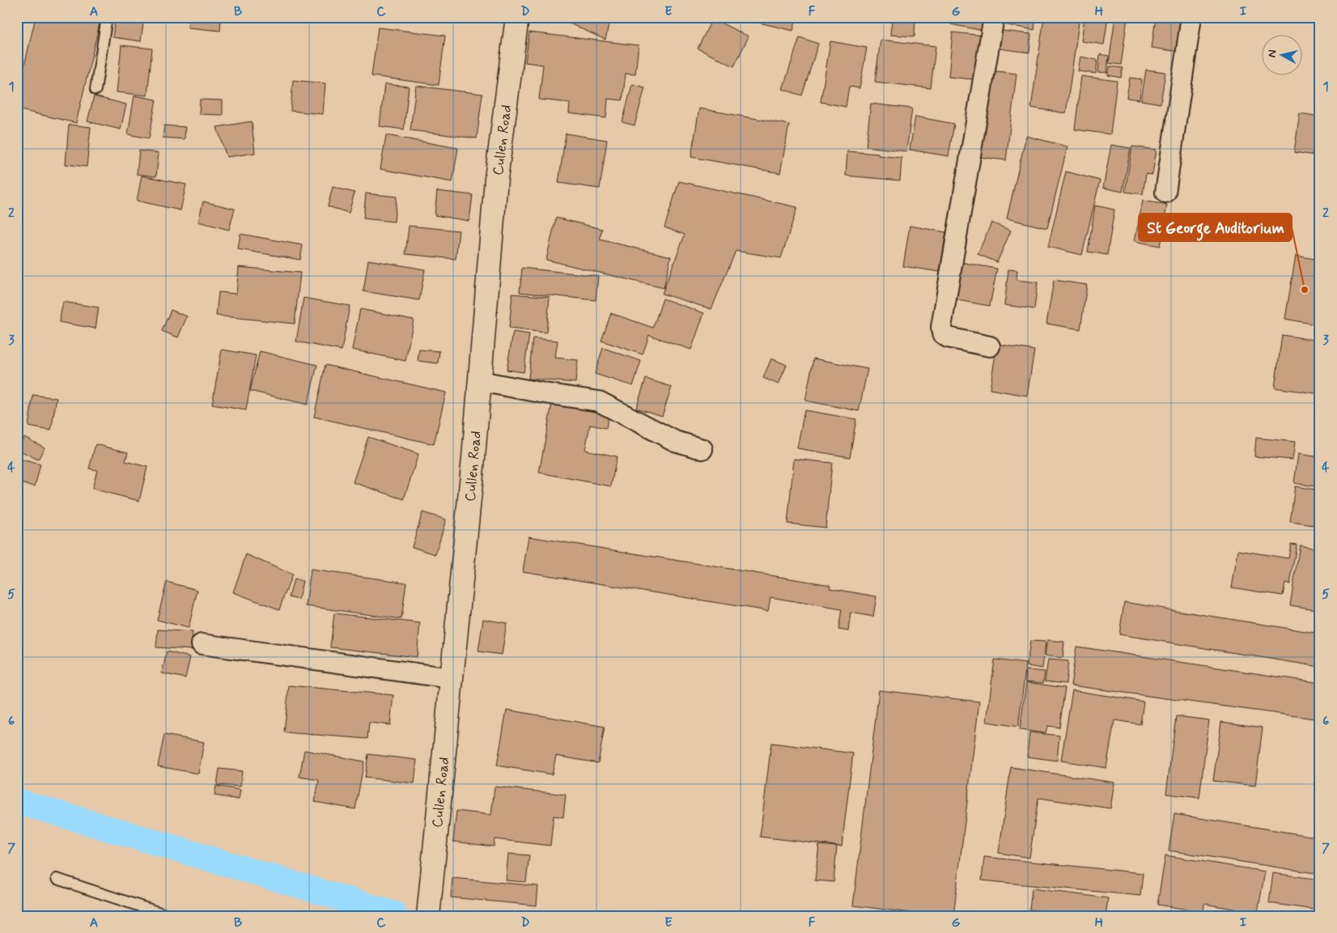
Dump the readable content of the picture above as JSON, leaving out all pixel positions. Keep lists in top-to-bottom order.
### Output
{
  "streets": {
    "main road": ["Cullen Road"]
  },
  "places": ["St George Auditorium"],
  "north": "left",
  "grid": {
    "columns": [
      "A",
      "B",
      "C",
      "D",
      "E",
      "F",
      "G",
      "H",
      "I"
    ],
    "rows": [
      "1",
      "2",
      "3",
      "4",
      "5",
      "6",
      "7"
    ]
  }
}
